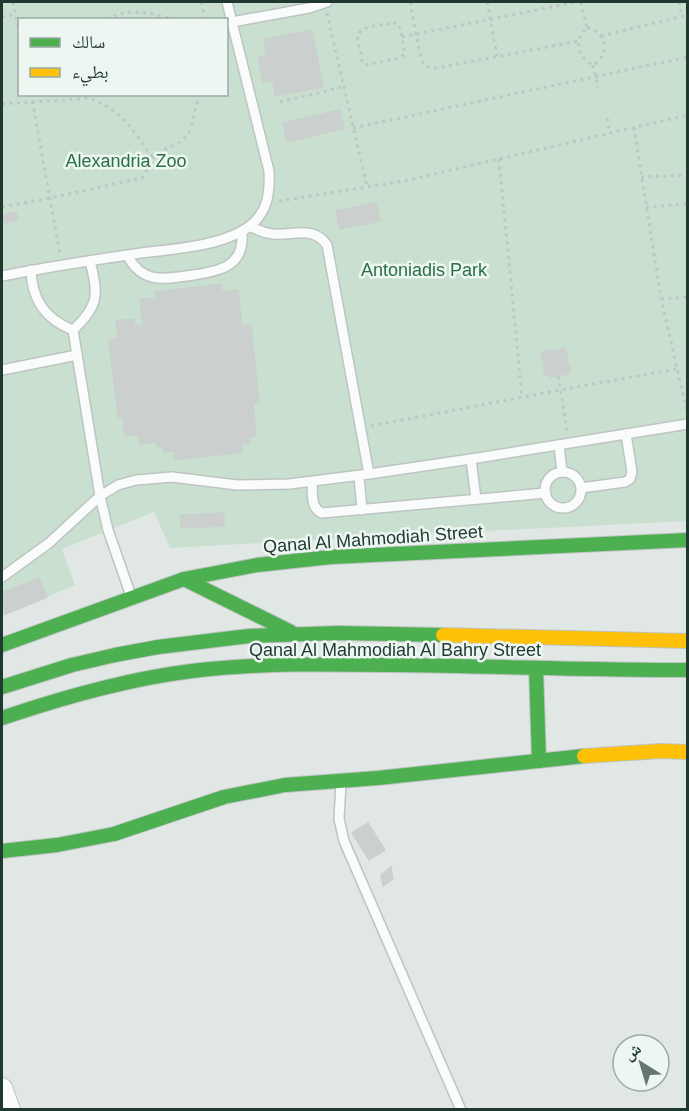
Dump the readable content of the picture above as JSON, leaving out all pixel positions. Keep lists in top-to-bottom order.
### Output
{
  "streets": {
    "main road": ["Qanal Al Mahmodiah Street", "Qanal Al Mahmodiah Al Bahry Street"]
  },
  "parks": ["Alexandria Zoo", "Antoniadis Park"],
  "legend": ["سالك", "بطيء"],
  "north": "top left"
}
